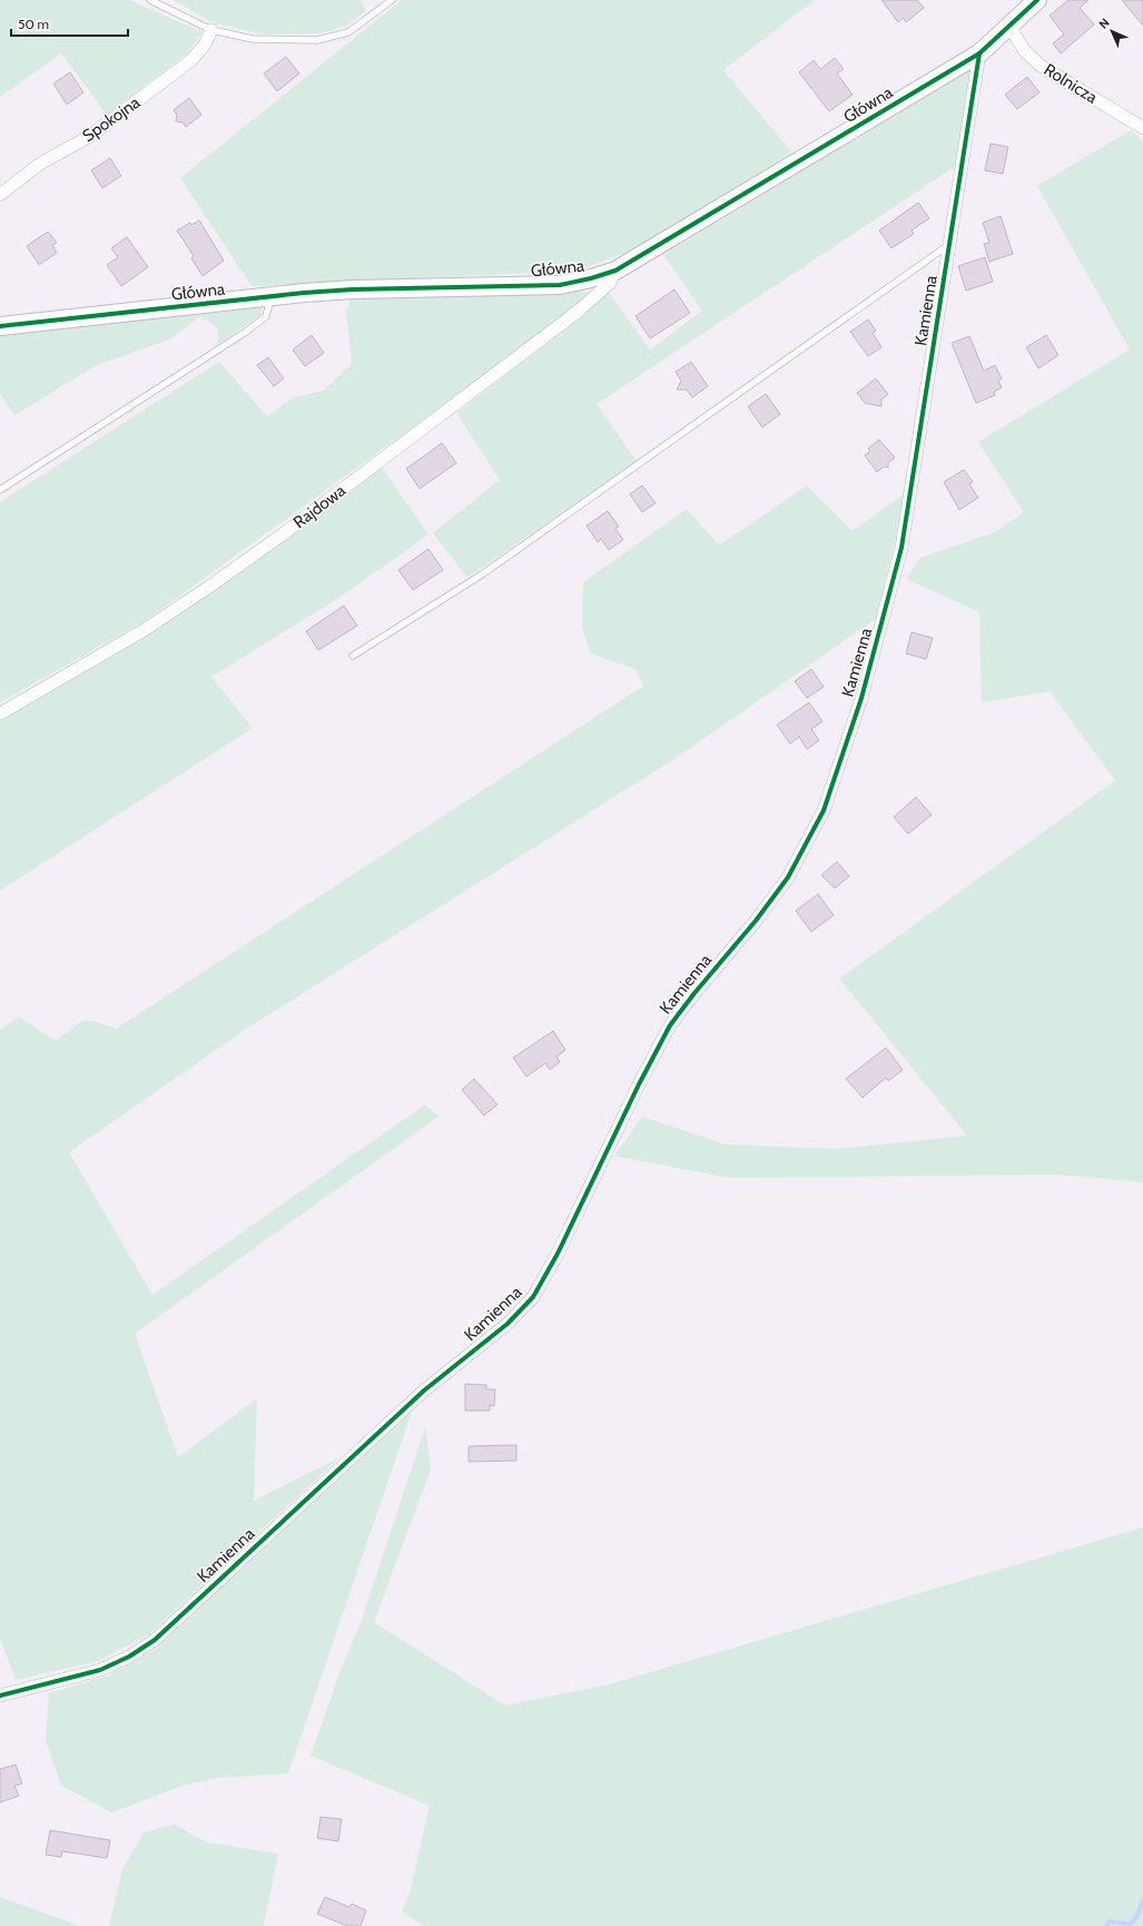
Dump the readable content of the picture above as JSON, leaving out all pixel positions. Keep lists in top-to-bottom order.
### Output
{
  "streets": {
    "street": [
      "Rolnicza",
      "Główna",
      "Spokojna",
      "Kamienna",
      "Rajdowa"
    ]
  },
  "crossings": [
    ["Rolnicza", "Główna"],
    ["Główna", "Kamienna"],
    ["Główna", "Rajdowa"]
  ],
  "scale_bar": "50 m",
  "north": "top left"
}
